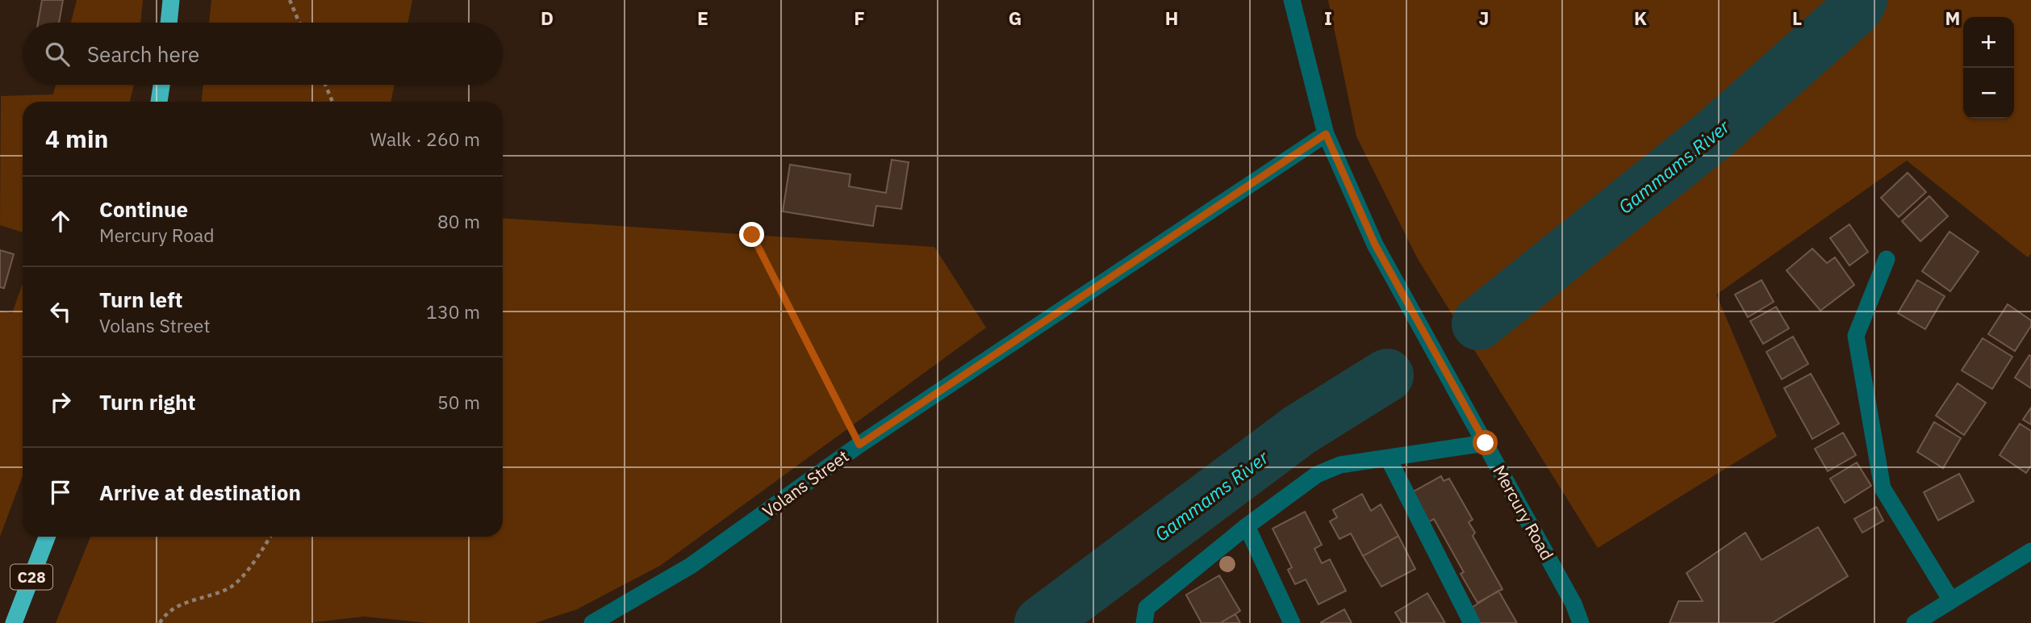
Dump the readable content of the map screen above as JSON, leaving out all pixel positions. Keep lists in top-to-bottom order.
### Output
{
  "streets": {
    "highway": ["C28"],
    "street": ["Volans Street", "Mercury Road"]
  },
  "crossings": [
    ["Volans Street", "Mercury Road"]
  ],
  "water": ["Gammams River"],
  "page": {
    "map_buttons": ["+", "−"],
    "search": "Search here",
    "heading": ["4 min", "Walk · 260 m"],
    "list": [
      ["Continue", "Mercury Road", "80 m"],
      ["Turn left", "Volans Street", "130 m"],
      ["Turn right", "50 m"],
      "Arrive at destination"
    ]
  },
  "grid": {
    "columns": [
      "D",
      "E",
      "F",
      "G",
      "H",
      "I",
      "J",
      "K",
      "L",
      "M"
    ]
  }
}
